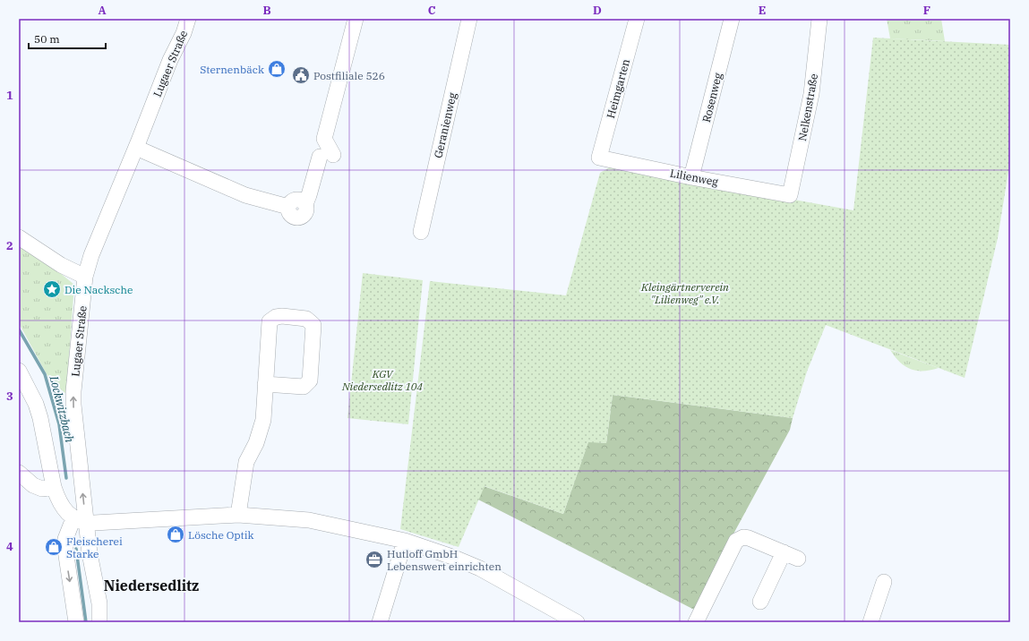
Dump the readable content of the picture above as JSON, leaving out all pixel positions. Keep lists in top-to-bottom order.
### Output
{
  "streets": {
    "street": [
      "Lugaer Straße",
      "Heimgarten",
      "Rosenweg",
      "Nelkenstraße",
      "Geranienweg",
      "Lilienweg"
    ]
  },
  "crossings": [
    ["Heimgarten", "Lilienweg"],
    ["Rosenweg", "Lilienweg"],
    ["Nelkenstraße", "Lilienweg"]
  ],
  "districts": ["Niedersedlitz"],
  "water": ["Lockwitzbach"],
  "parks": ["Kleingärtnerverein \"Lilienweg\" e.V.", "KGV Niedersedlitz 104"],
  "places": {
    "shop": ["Sternenbäck", "Lösche Optik", "Fleischerei Starke"],
    "public building": ["Postfiliale 526"],
    "place": ["Die Nacksche"],
    "office": ["Hutloff GmbH Lebenswert einrichten"]
  },
  "scale_bar": "50 m",
  "grid": {
    "columns": [
      "A",
      "B",
      "C",
      "D",
      "E",
      "F"
    ],
    "rows": [
      "1",
      "2",
      "3",
      "4"
    ]
  }
}
